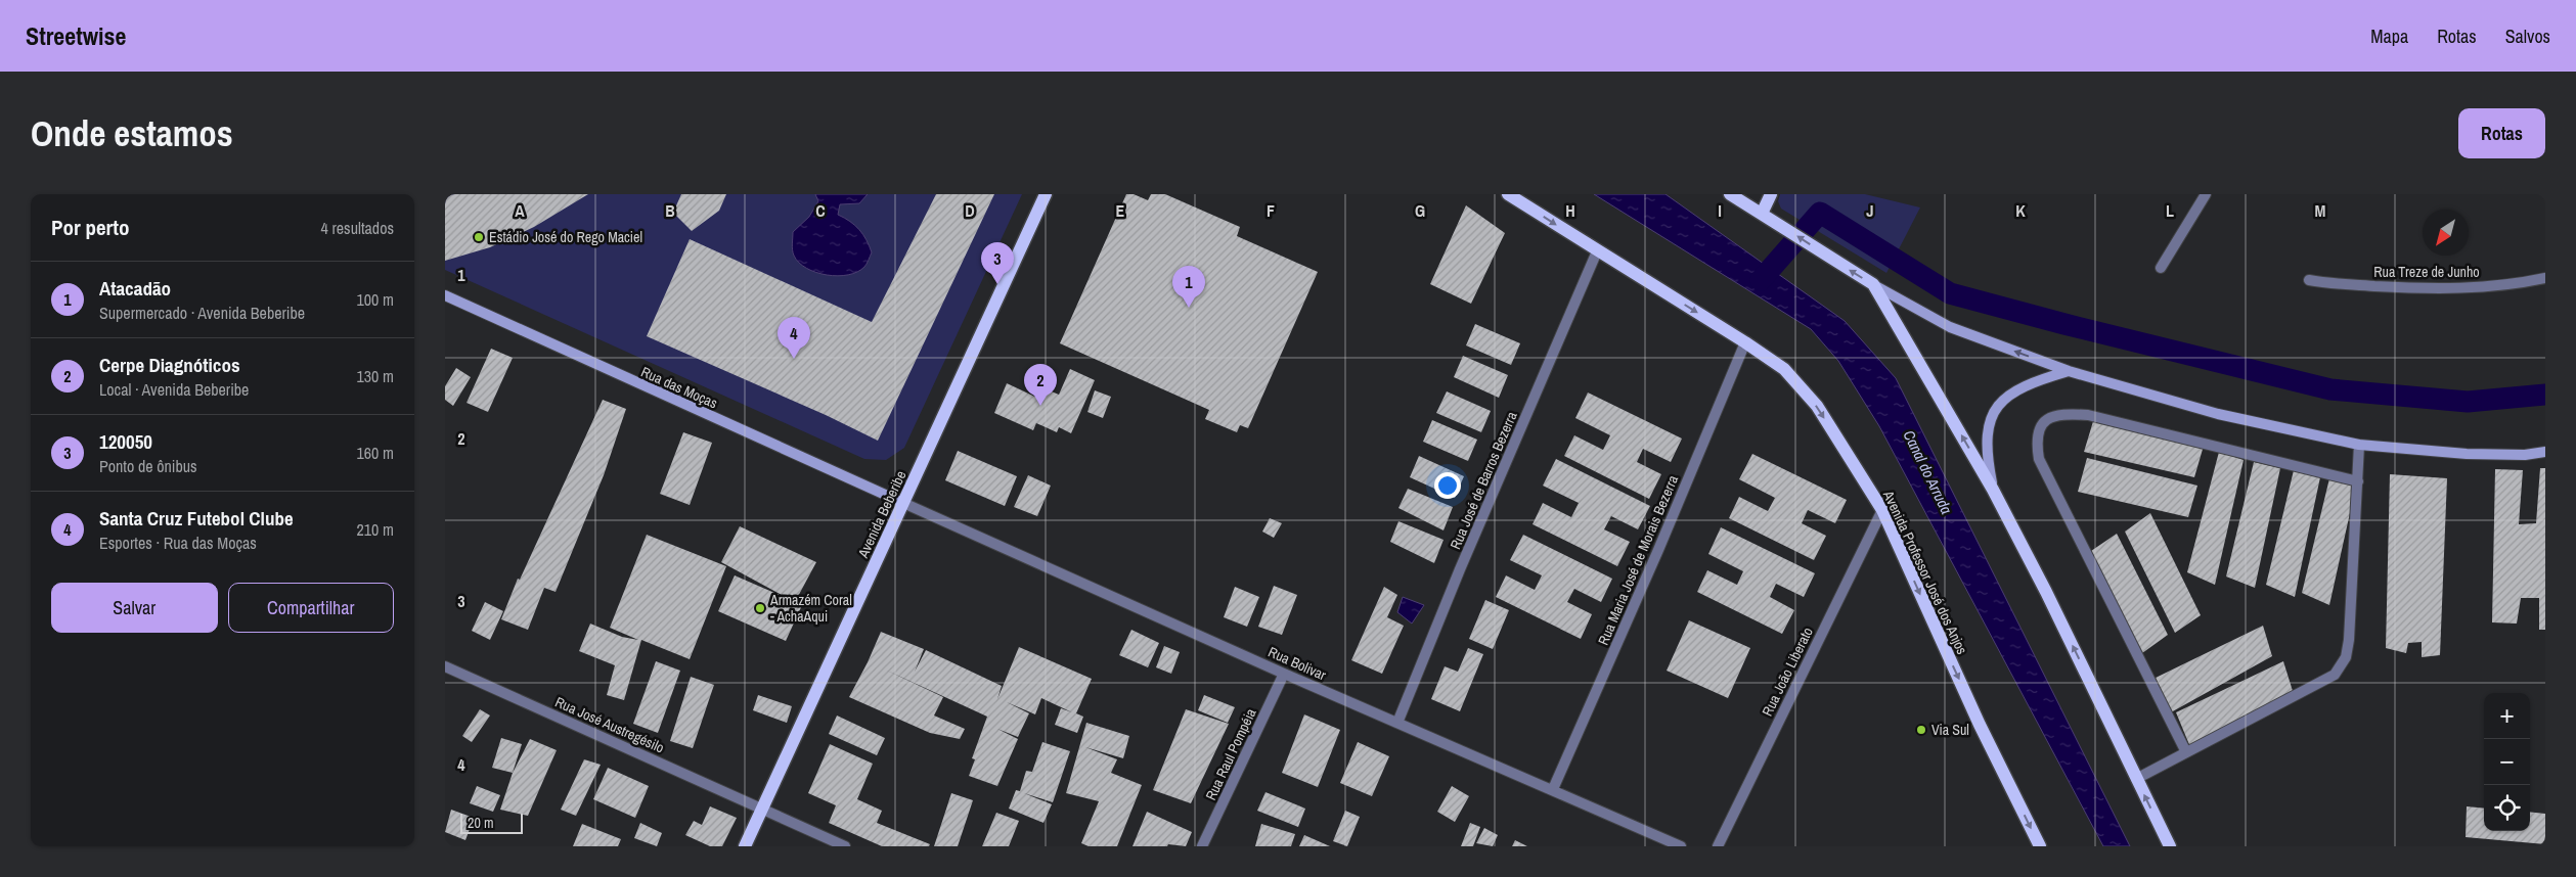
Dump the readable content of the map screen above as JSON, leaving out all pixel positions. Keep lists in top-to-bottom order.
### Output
{
  "streets": {
    "main road": ["Avenida Beberibe", "Avenida Professor José dos Anjos"],
    "street": [
      "Rua Treze de Junho",
      "Rua das Moças",
      "Rua José de Barros Bezerra",
      "Rua Maria José de Morais Bezerra",
      "Rua Bolivar",
      "Rua João Liberato",
      "Rua José Austregésilo",
      "Rua Raul Pompéia"
    ]
  },
  "crossings": [
    ["Rua das Moças", "Avenida Beberibe"],
    ["Rua das Moças", "Rua Bolivar"],
    ["Rua José de Barros Bezerra", "Avenida Professor José dos Anjos"],
    ["Rua José de Barros Bezerra", "Rua Bolivar"],
    ["Avenida Beberibe", "Rua Bolivar"],
    ["Avenida Beberibe", "Rua José Austregésilo"],
    ["Rua Maria José de Morais Bezerra", "Avenida Professor José dos Anjos"],
    ["Rua Maria José de Morais Bezerra", "Rua Bolivar"],
    ["Avenida Professor José dos Anjos", "Rua João Liberato"],
    ["Rua Bolivar", "Rua Raul Pompéia"]
  ],
  "water": ["Canal do Arruda"],
  "places": ["Estádio José do Rego Maciel", "Armazém Coral - AchaAqui", "Via Sul"],
  "scale_bar": "20 m",
  "north": "bottom left",
  "page": {
    "header": "Streetwise",
    "nav": ["Mapa", "Rotas", "Salvos"],
    "buttons": [
      "Rotas",
      ["Salvar", "Compartilhar"]
    ],
    "title": "Onde estamos",
    "heading": ["Por perto", "4 resultados"],
    "pins": [
      "3",
      "1",
      "4",
      "2"
    ],
    "list": [
      {
        "mark": "1",
        "name": "Atacadão",
        "note": "Supermercado · Avenida Beberibe",
        "value": "100 m"
      },
      {
        "mark": "2",
        "name": "Cerpe Diagnóticos",
        "note": "Local · Avenida Beberibe",
        "value": "130 m"
      },
      {
        "mark": "3",
        "name": "120050",
        "note": "Ponto de ônibus",
        "value": "160 m"
      },
      {
        "mark": "4",
        "name": "Santa Cruz Futebol Clube",
        "note": "Esportes · Rua das Moças",
        "value": "210 m"
      }
    ],
    "map_buttons": ["+", "−"],
    "scale": "20 m"
  },
  "grid": {
    "columns": [
      "A",
      "B",
      "C",
      "D",
      "E",
      "F",
      "G",
      "H",
      "I",
      "J",
      "K",
      "L",
      "M"
    ],
    "rows": [
      "1",
      "2",
      "3",
      "4"
    ]
  }
}
